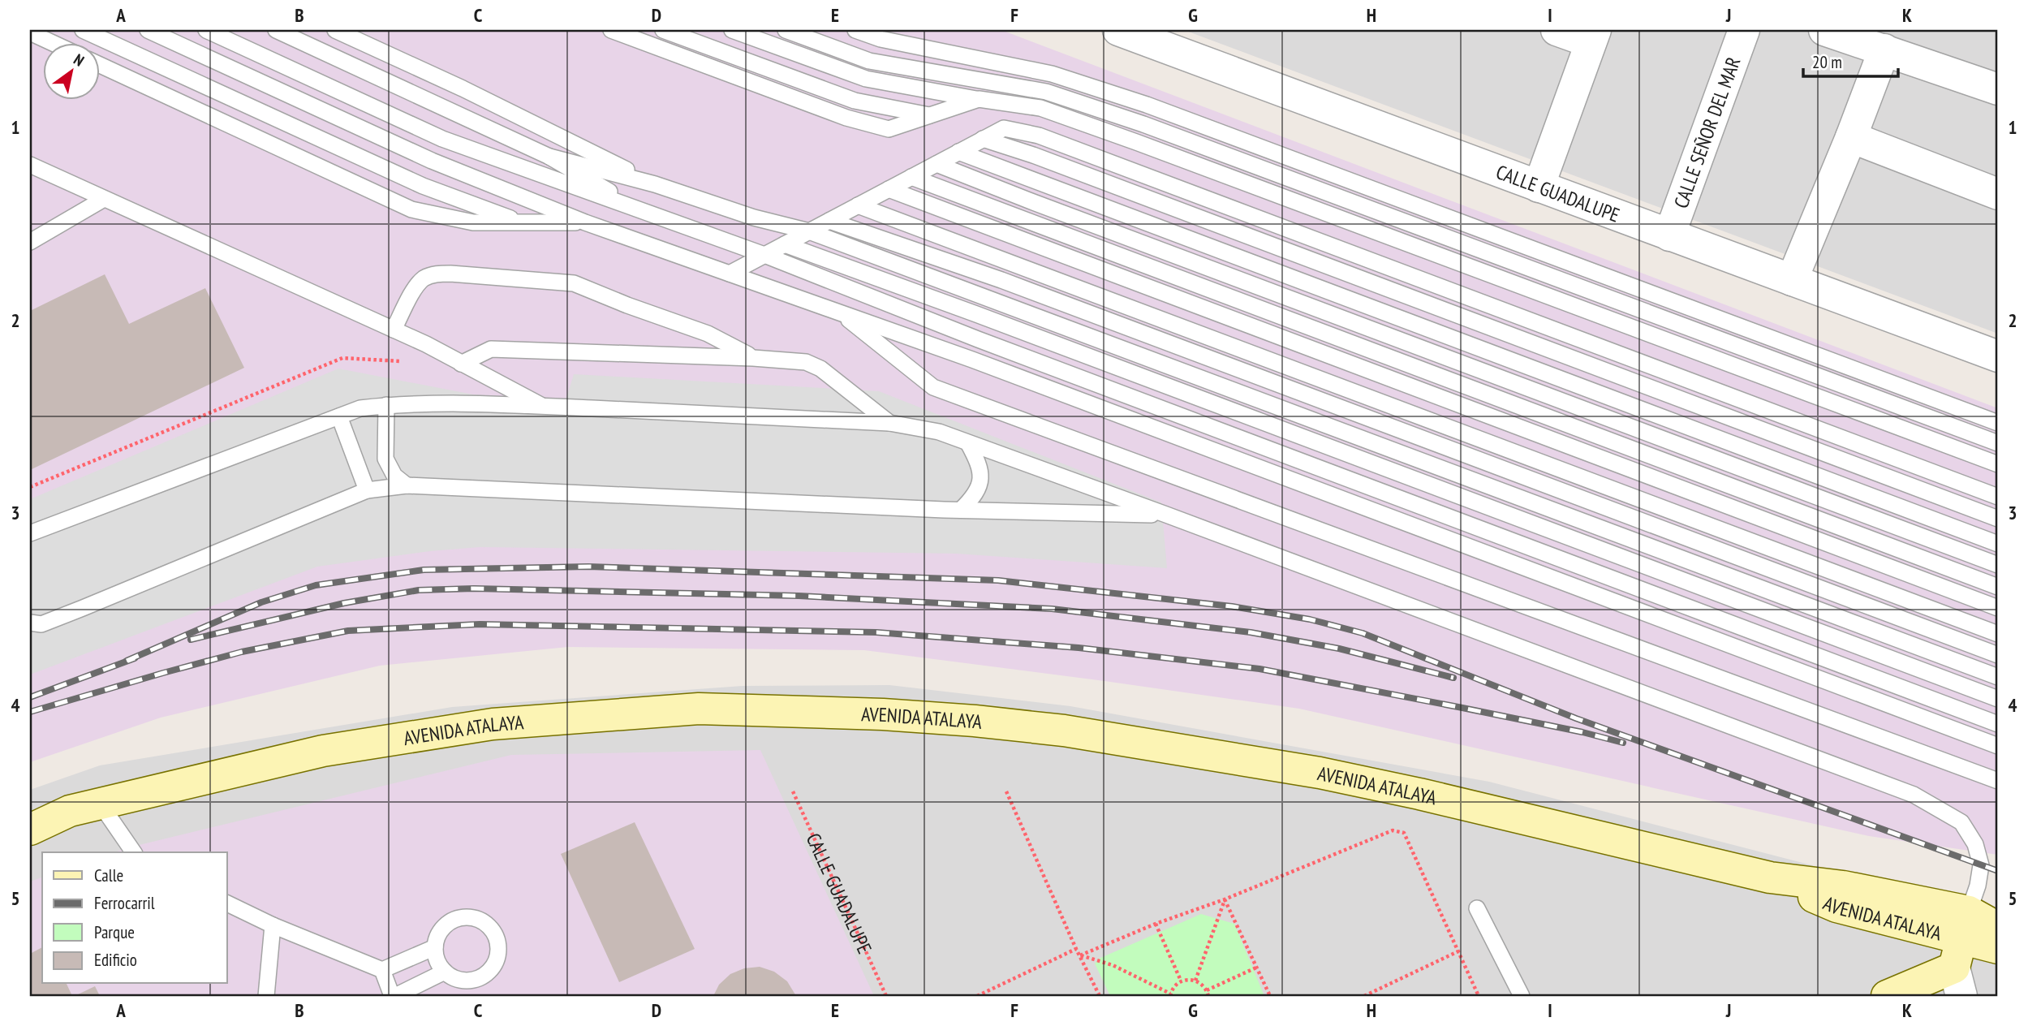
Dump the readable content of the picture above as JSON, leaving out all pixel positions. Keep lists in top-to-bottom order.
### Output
{
  "streets": {
    "main road": ["AVENIDA ATALAYA"],
    "street": ["CALLE SEÑOR DEL MAR", "CALLE GUADALUPE"]
  },
  "crossings": [
    ["CALLE SEÑOR DEL MAR", "CALLE GUADALUPE"]
  ],
  "legend": [
    "Calle",
    "Ferrocarril",
    "Parque",
    "Edificio"
  ],
  "scale_bar": "20 m",
  "north": "top right",
  "grid": {
    "columns": [
      "A",
      "B",
      "C",
      "D",
      "E",
      "F",
      "G",
      "H",
      "I",
      "J",
      "K"
    ],
    "rows": [
      "1",
      "2",
      "3",
      "4",
      "5"
    ]
  }
}
